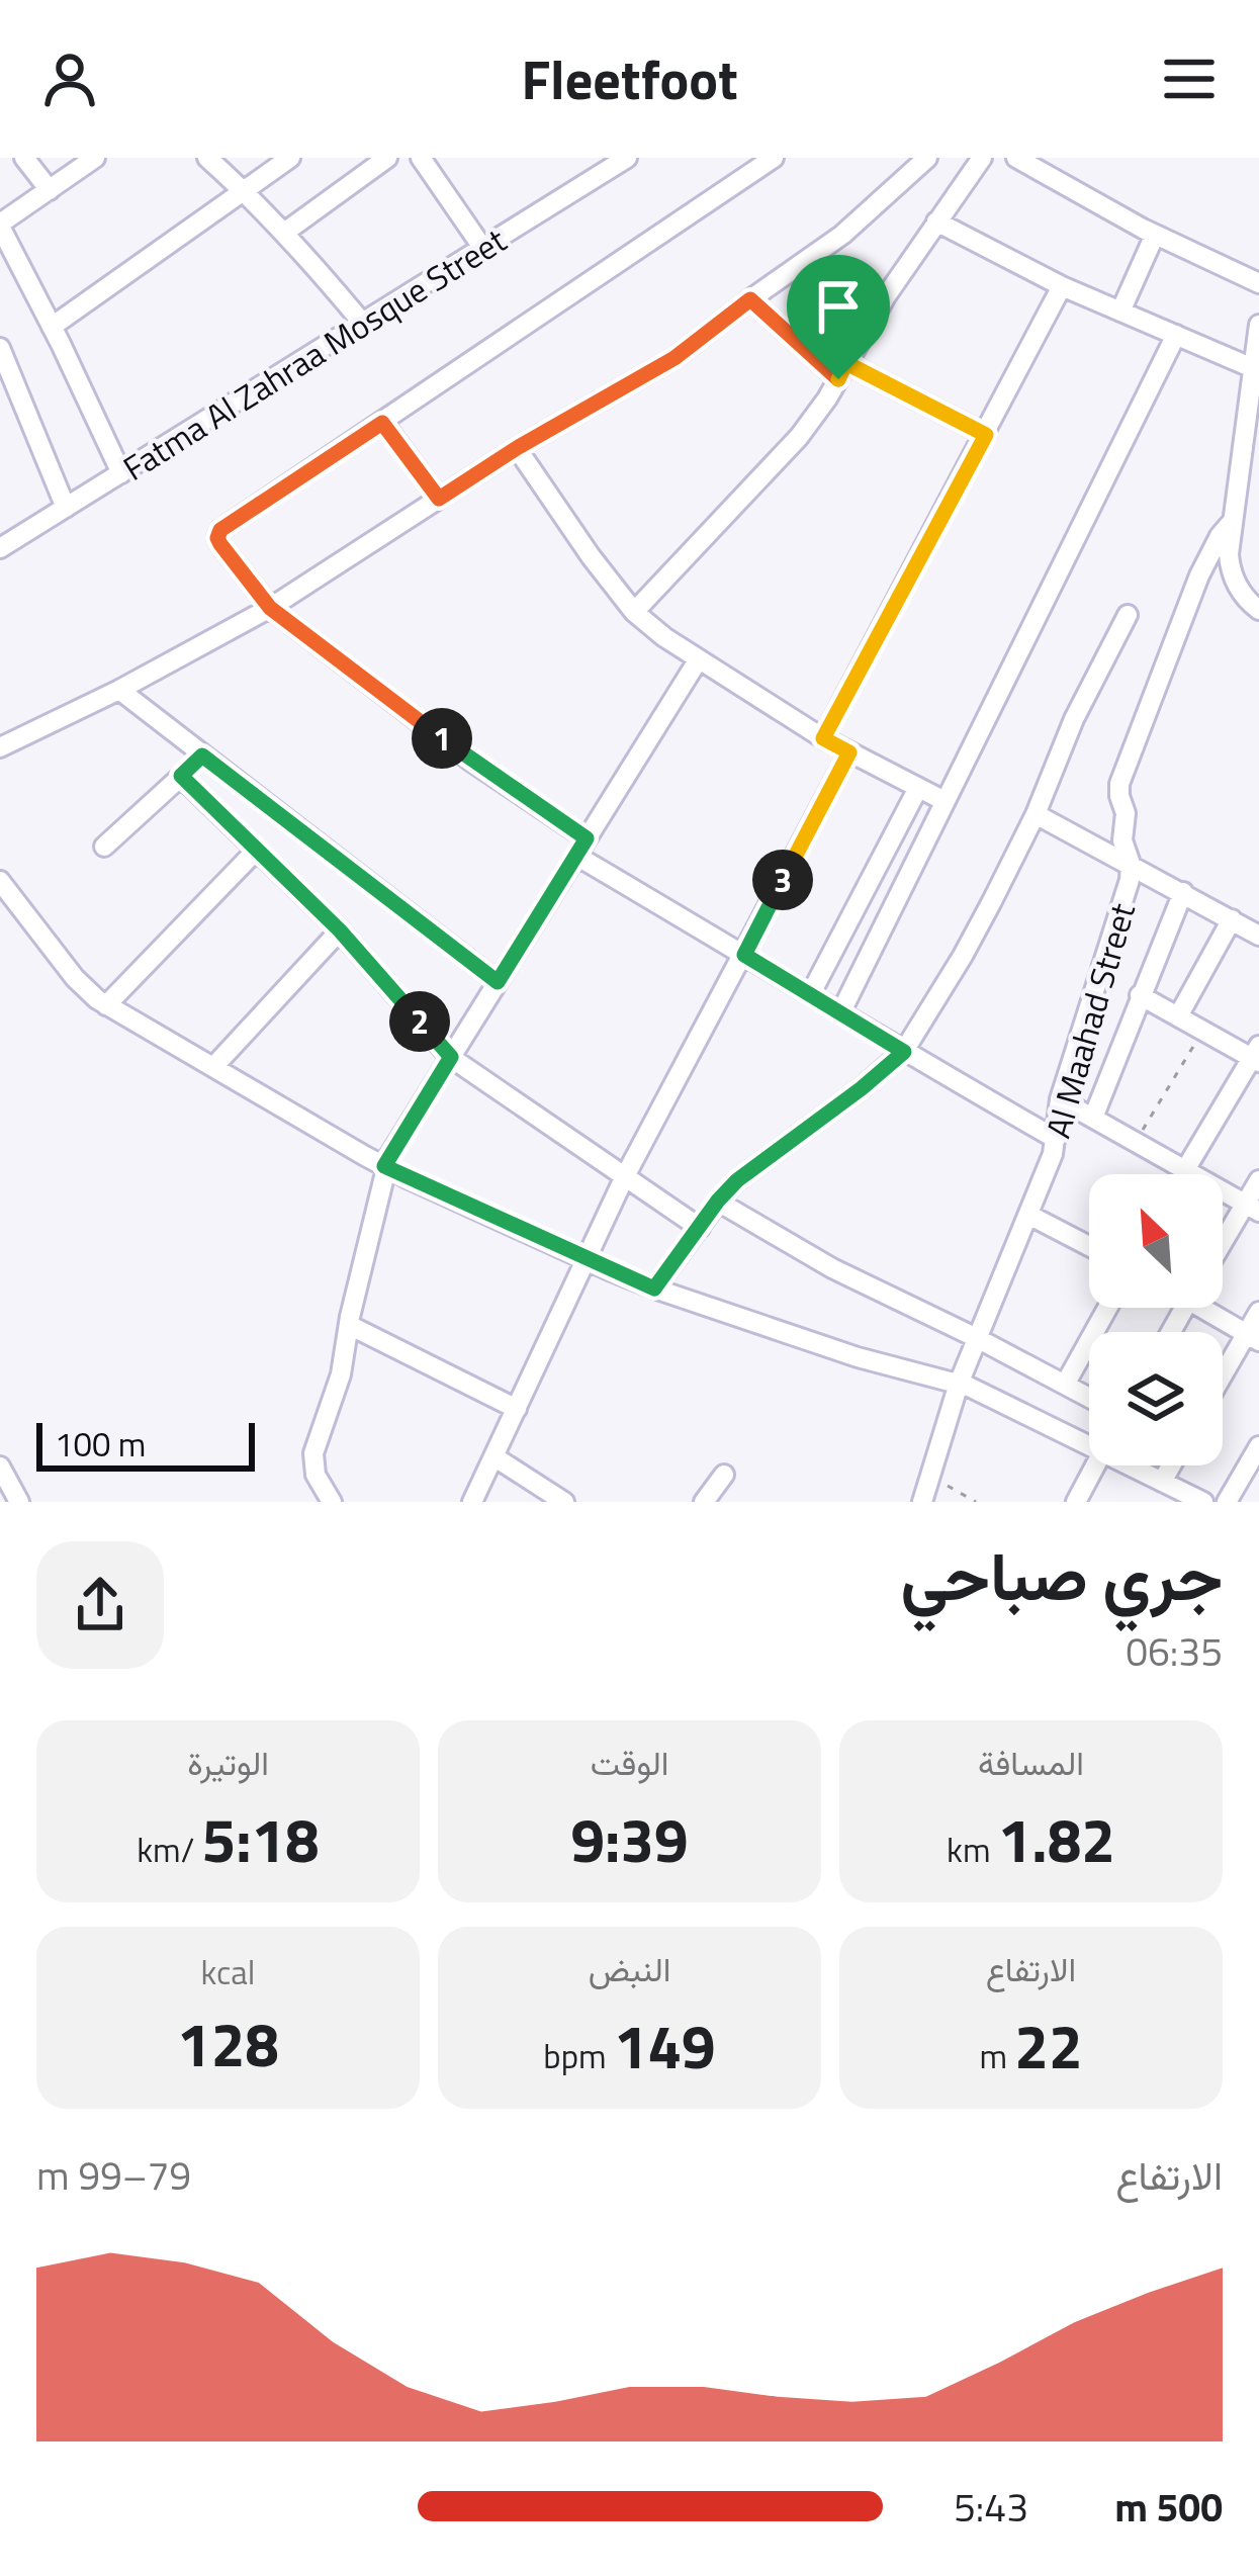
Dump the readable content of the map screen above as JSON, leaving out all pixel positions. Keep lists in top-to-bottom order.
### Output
{
  "streets": {
    "street": ["Fatma Al Zahraa Mosque Street", "Al Maahad Street"]
  },
  "scale_bar": "100 m",
  "north": "top left",
  "page": {
    "header": "Fleetfoot",
    "pins": ["1", "3", "2"],
    "scale": "100 m",
    "heading": ["جري صباحي", "06:35"],
    "stats": [
      ["المسافة", "1.82 km"],
      ["الوقت", "9:39"],
      ["الوتيرة", "5:18 /km"],
      ["الارتفاع", "22 m"],
      ["النبض", "149 bpm"],
      ["kcal", "128"]
    ],
    "chart": ["الارتفاع", "79–99 m"],
    "list": [
      {
        "name": "500 m",
        "note": "5:43"
      }
    ]
  }
}
